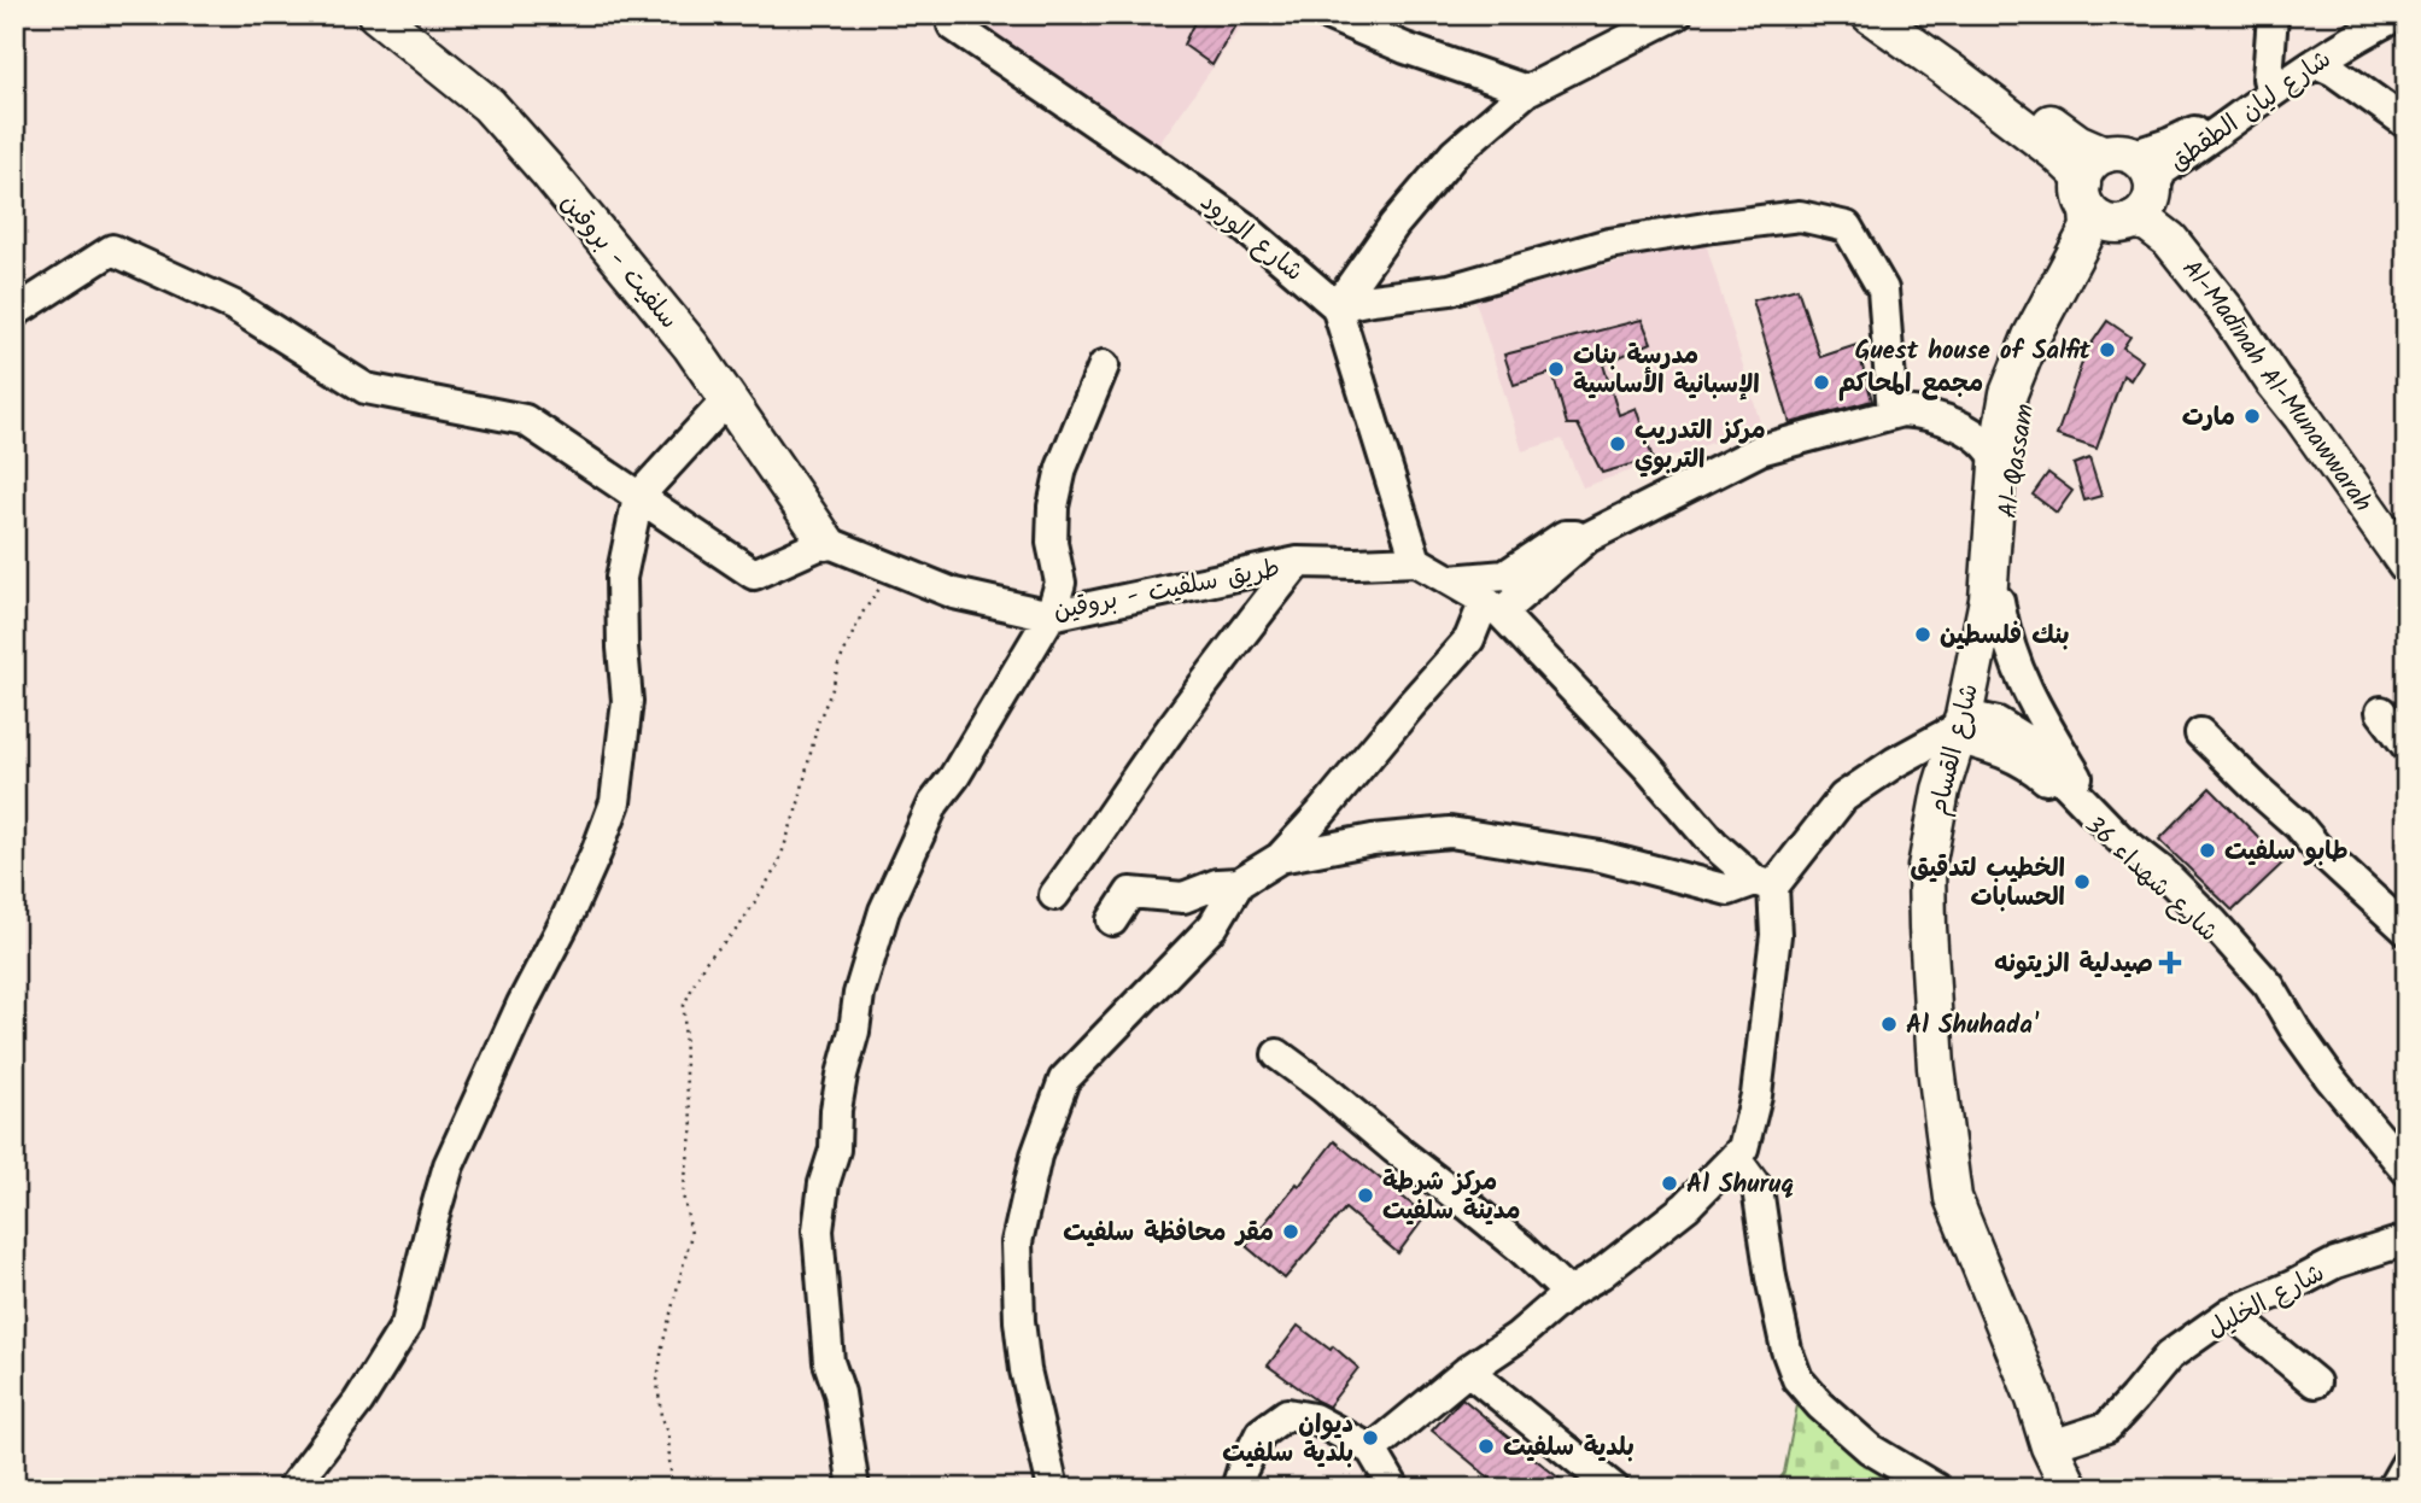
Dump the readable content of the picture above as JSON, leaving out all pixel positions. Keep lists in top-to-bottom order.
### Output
{
  "streets": {
    "main road": [
      "سلفيت - بروقين",
      "Al-Madīnah Al-Munawwarah",
      "Al-Qassam",
      "شارع القسام"
    ],
    "street": [
      "شارع ليان الطقطق",
      "شارع الورود",
      "طريق سلفيت - بروقين",
      "شارع شهداء 36",
      "شارع الخليل"
    ]
  },
  "crossings": [
    ["شارع ليان الطقطق", "Al-Madīnah Al-Munawwarah"],
    ["شارع ليان الطقطق", "Al-Qassam"],
    ["شارع ليان الطقطق", "شارع القسام"],
    ["سلفيت - بروقين", "طريق سلفيت - بروقين"],
    ["Al-Madīnah Al-Munawwarah", "Al-Qassam"],
    ["Al-Madīnah Al-Munawwarah", "شارع القسام"],
    ["Al-Qassam", "شارع القسام"],
    ["Al-Qassam", "شارع شهداء 36"],
    ["شارع القسام", "شارع شهداء 36"],
    ["شارع القسام", "شارع الخليل"]
  ],
  "places": {
    "other": [
      "Guest house of Salfit",
      "مدرسة بنات الإسبانية الأساسية",
      "مجمع المحاكم",
      "مارت",
      "مركز التدريب التربوي",
      "بنك فلسطين",
      "طابو سلفيت",
      "الخطيب لتدقيق الحسابات",
      "Al Shuhada'",
      "Al Shuruq",
      "مركز شرطة مدينة سلفيت",
      "مقر محافظة سلفيت",
      "ديوان بلدية سلفيت",
      "بلدية سلفيت"
    ],
    "health": ["صيدلية الزيتونه"]
  }
}
